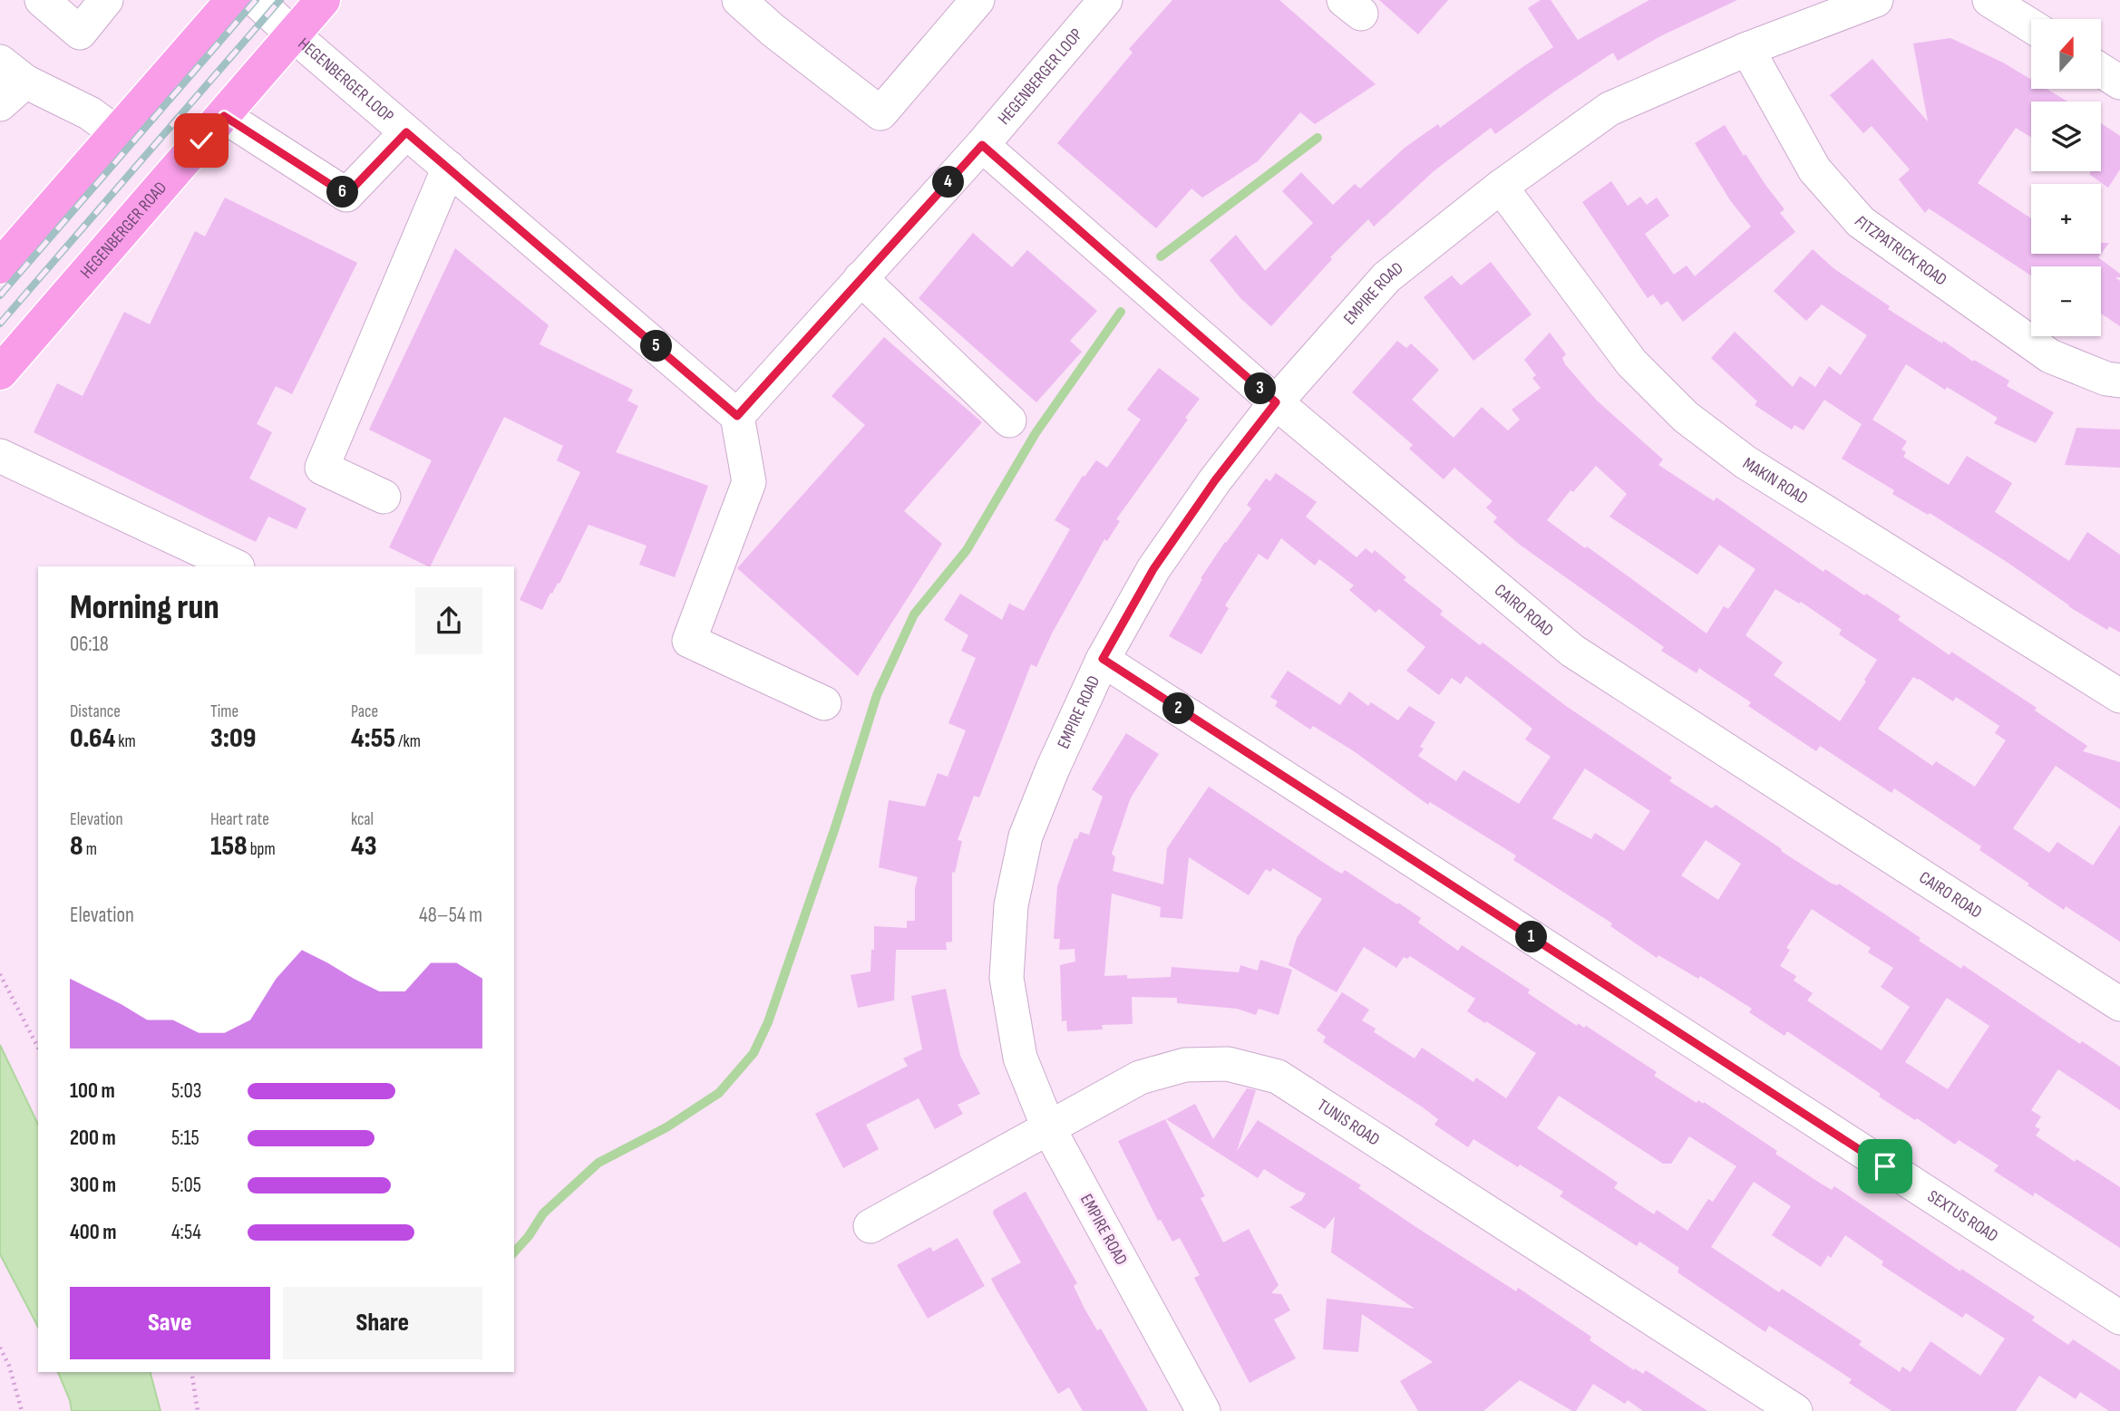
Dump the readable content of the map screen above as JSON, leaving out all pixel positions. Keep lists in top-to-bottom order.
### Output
{
  "streets": {
    "main road": ["HEGENBERGER ROAD"],
    "street": [
      "HEGENBERGER LOOP",
      "FITZPATRICK ROAD",
      "EMPIRE ROAD",
      "MAKIN ROAD",
      "CAIRO ROAD",
      "TUNIS ROAD",
      "SEXTUS ROAD"
    ]
  },
  "crossings": [
    ["HEGENBERGER LOOP", "HEGENBERGER ROAD"],
    ["HEGENBERGER LOOP", "CAIRO ROAD"],
    ["FITZPATRICK ROAD", "EMPIRE ROAD"],
    ["EMPIRE ROAD", "MAKIN ROAD"],
    ["EMPIRE ROAD", "CAIRO ROAD"],
    ["EMPIRE ROAD", "TUNIS ROAD"],
    ["EMPIRE ROAD", "SEXTUS ROAD"]
  ],
  "north": "top",
  "page": {
    "map_buttons": ["+", "−"],
    "pins": [
      "4",
      "6",
      "5",
      "3",
      "2",
      "1"
    ],
    "heading": ["Morning run", "06:18"],
    "stats": [
      ["Distance", "0.64 km"],
      ["Time", "3:09"],
      ["Pace", "4:55 /km"],
      ["Elevation", "8 m"],
      ["Heart rate", "158 bpm"],
      ["kcal", "43"]
    ],
    "chart": ["Elevation", "48–54 m"],
    "list": [
      {
        "name": "100 m",
        "note": "5:03"
      },
      {
        "name": "200 m",
        "note": "5:15"
      },
      {
        "name": "300 m",
        "note": "5:05"
      },
      {
        "name": "400 m",
        "note": "4:54"
      }
    ],
    "buttons": ["Save", "Share"]
  }
}
